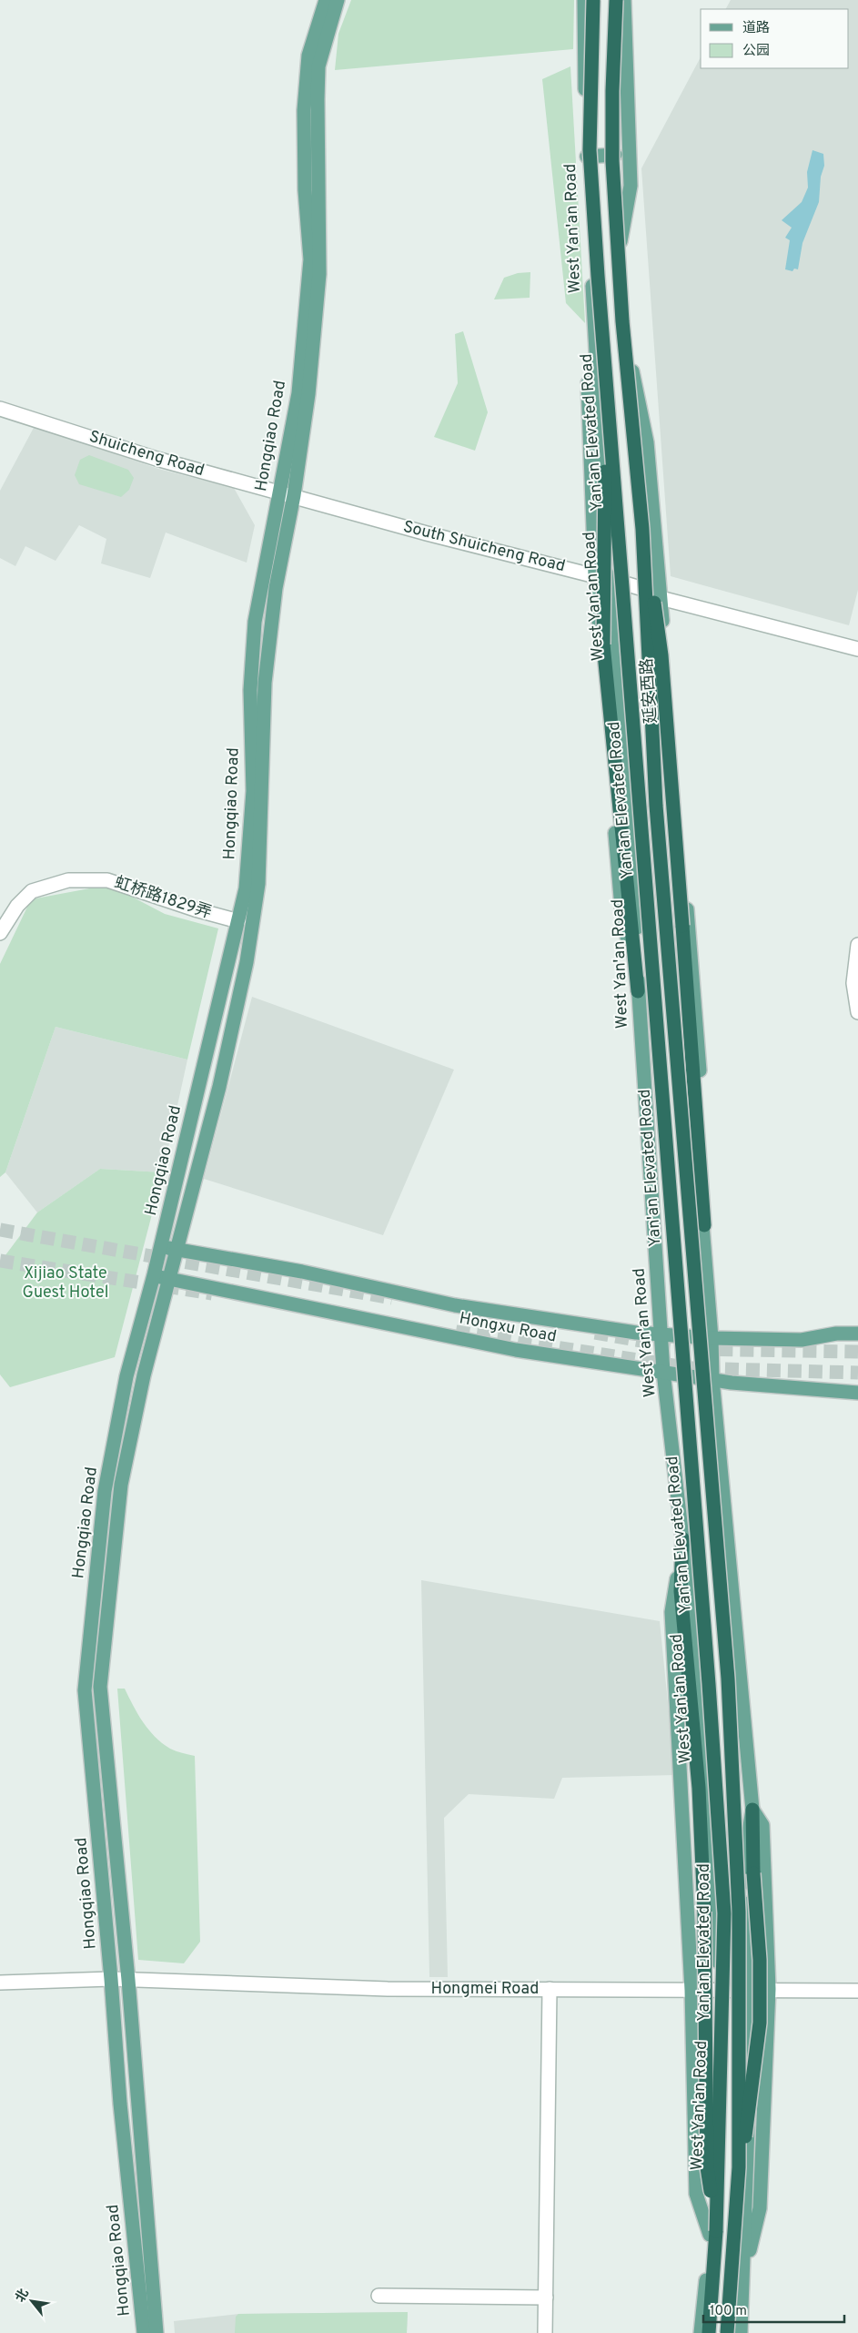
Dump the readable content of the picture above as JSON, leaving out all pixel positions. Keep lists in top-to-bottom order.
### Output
{
  "streets": {
    "highway": ["Yan'an Elevated Road"],
    "main road": [
      "West Yan'an Road",
      "Hongqiao Road",
      "延安西路",
      "Hongxu Road"
    ],
    "street": [
      "Shuicheng Road",
      "South Shuicheng Road",
      "虹桥路1829弄",
      "Hongmei Road"
    ]
  },
  "crossings": [
    ["West Yan'an Road", "Yan'an Elevated Road"],
    ["West Yan'an Road", "South Shuicheng Road"],
    ["West Yan'an Road", "Hongxu Road"],
    ["West Yan'an Road", "Hongmei Road"],
    ["Hongqiao Road", "Shuicheng Road"],
    ["Hongqiao Road", "South Shuicheng Road"],
    ["Hongqiao Road", "虹桥路1829弄"],
    ["Hongqiao Road", "Hongxu Road"],
    ["Hongqiao Road", "Hongmei Road"],
    ["Shuicheng Road", "South Shuicheng Road"],
    ["South Shuicheng Road", "延安西路"]
  ],
  "parks": ["Xijiao State Guest Hotel"],
  "legend": ["道路", "公园"],
  "scale_bar": "100 m",
  "north": "top left"
}
